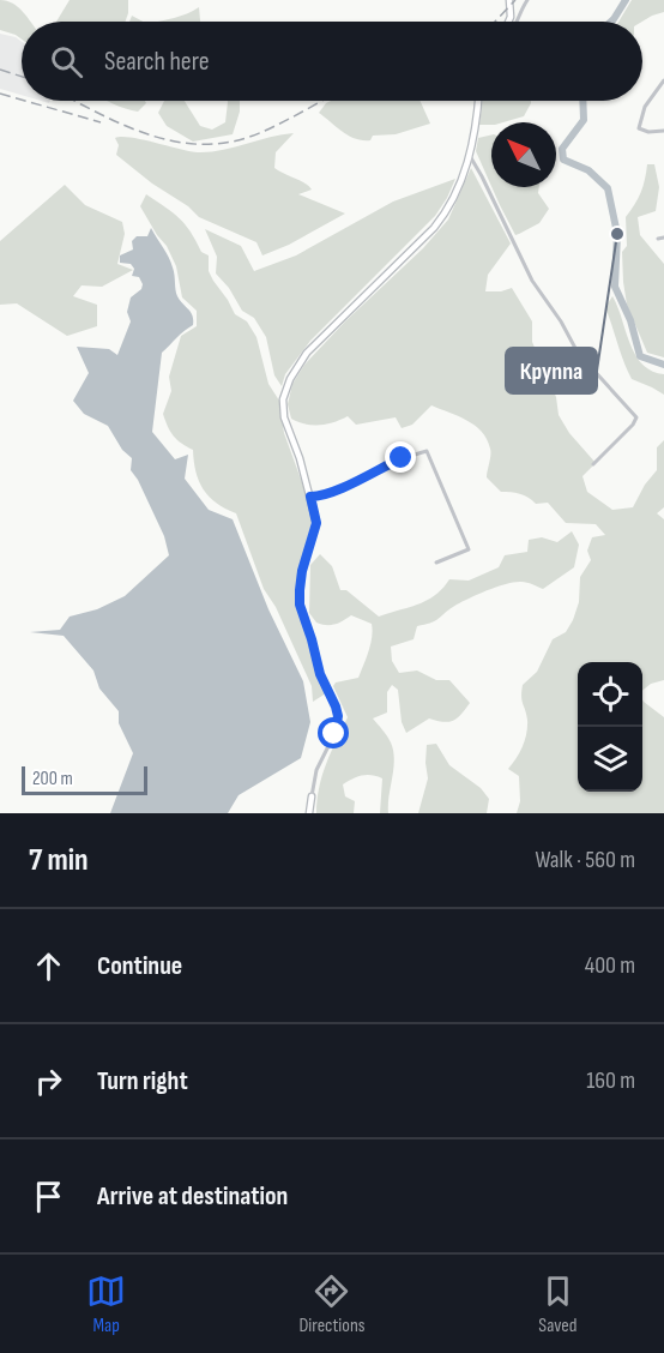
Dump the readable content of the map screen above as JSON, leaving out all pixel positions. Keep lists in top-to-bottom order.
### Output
{
  "places": ["Круппа"],
  "scale_bar": "200 m",
  "north": "top left",
  "page": {
    "search": "Search here",
    "scale": "200 m",
    "heading": ["7 min", "Walk · 560 m"],
    "list": [
      ["Continue", "400 m"],
      ["Turn right", "160 m"],
      "Arrive at destination"
    ],
    "nav": ["Map", "Directions", "Saved"]
  }
}
